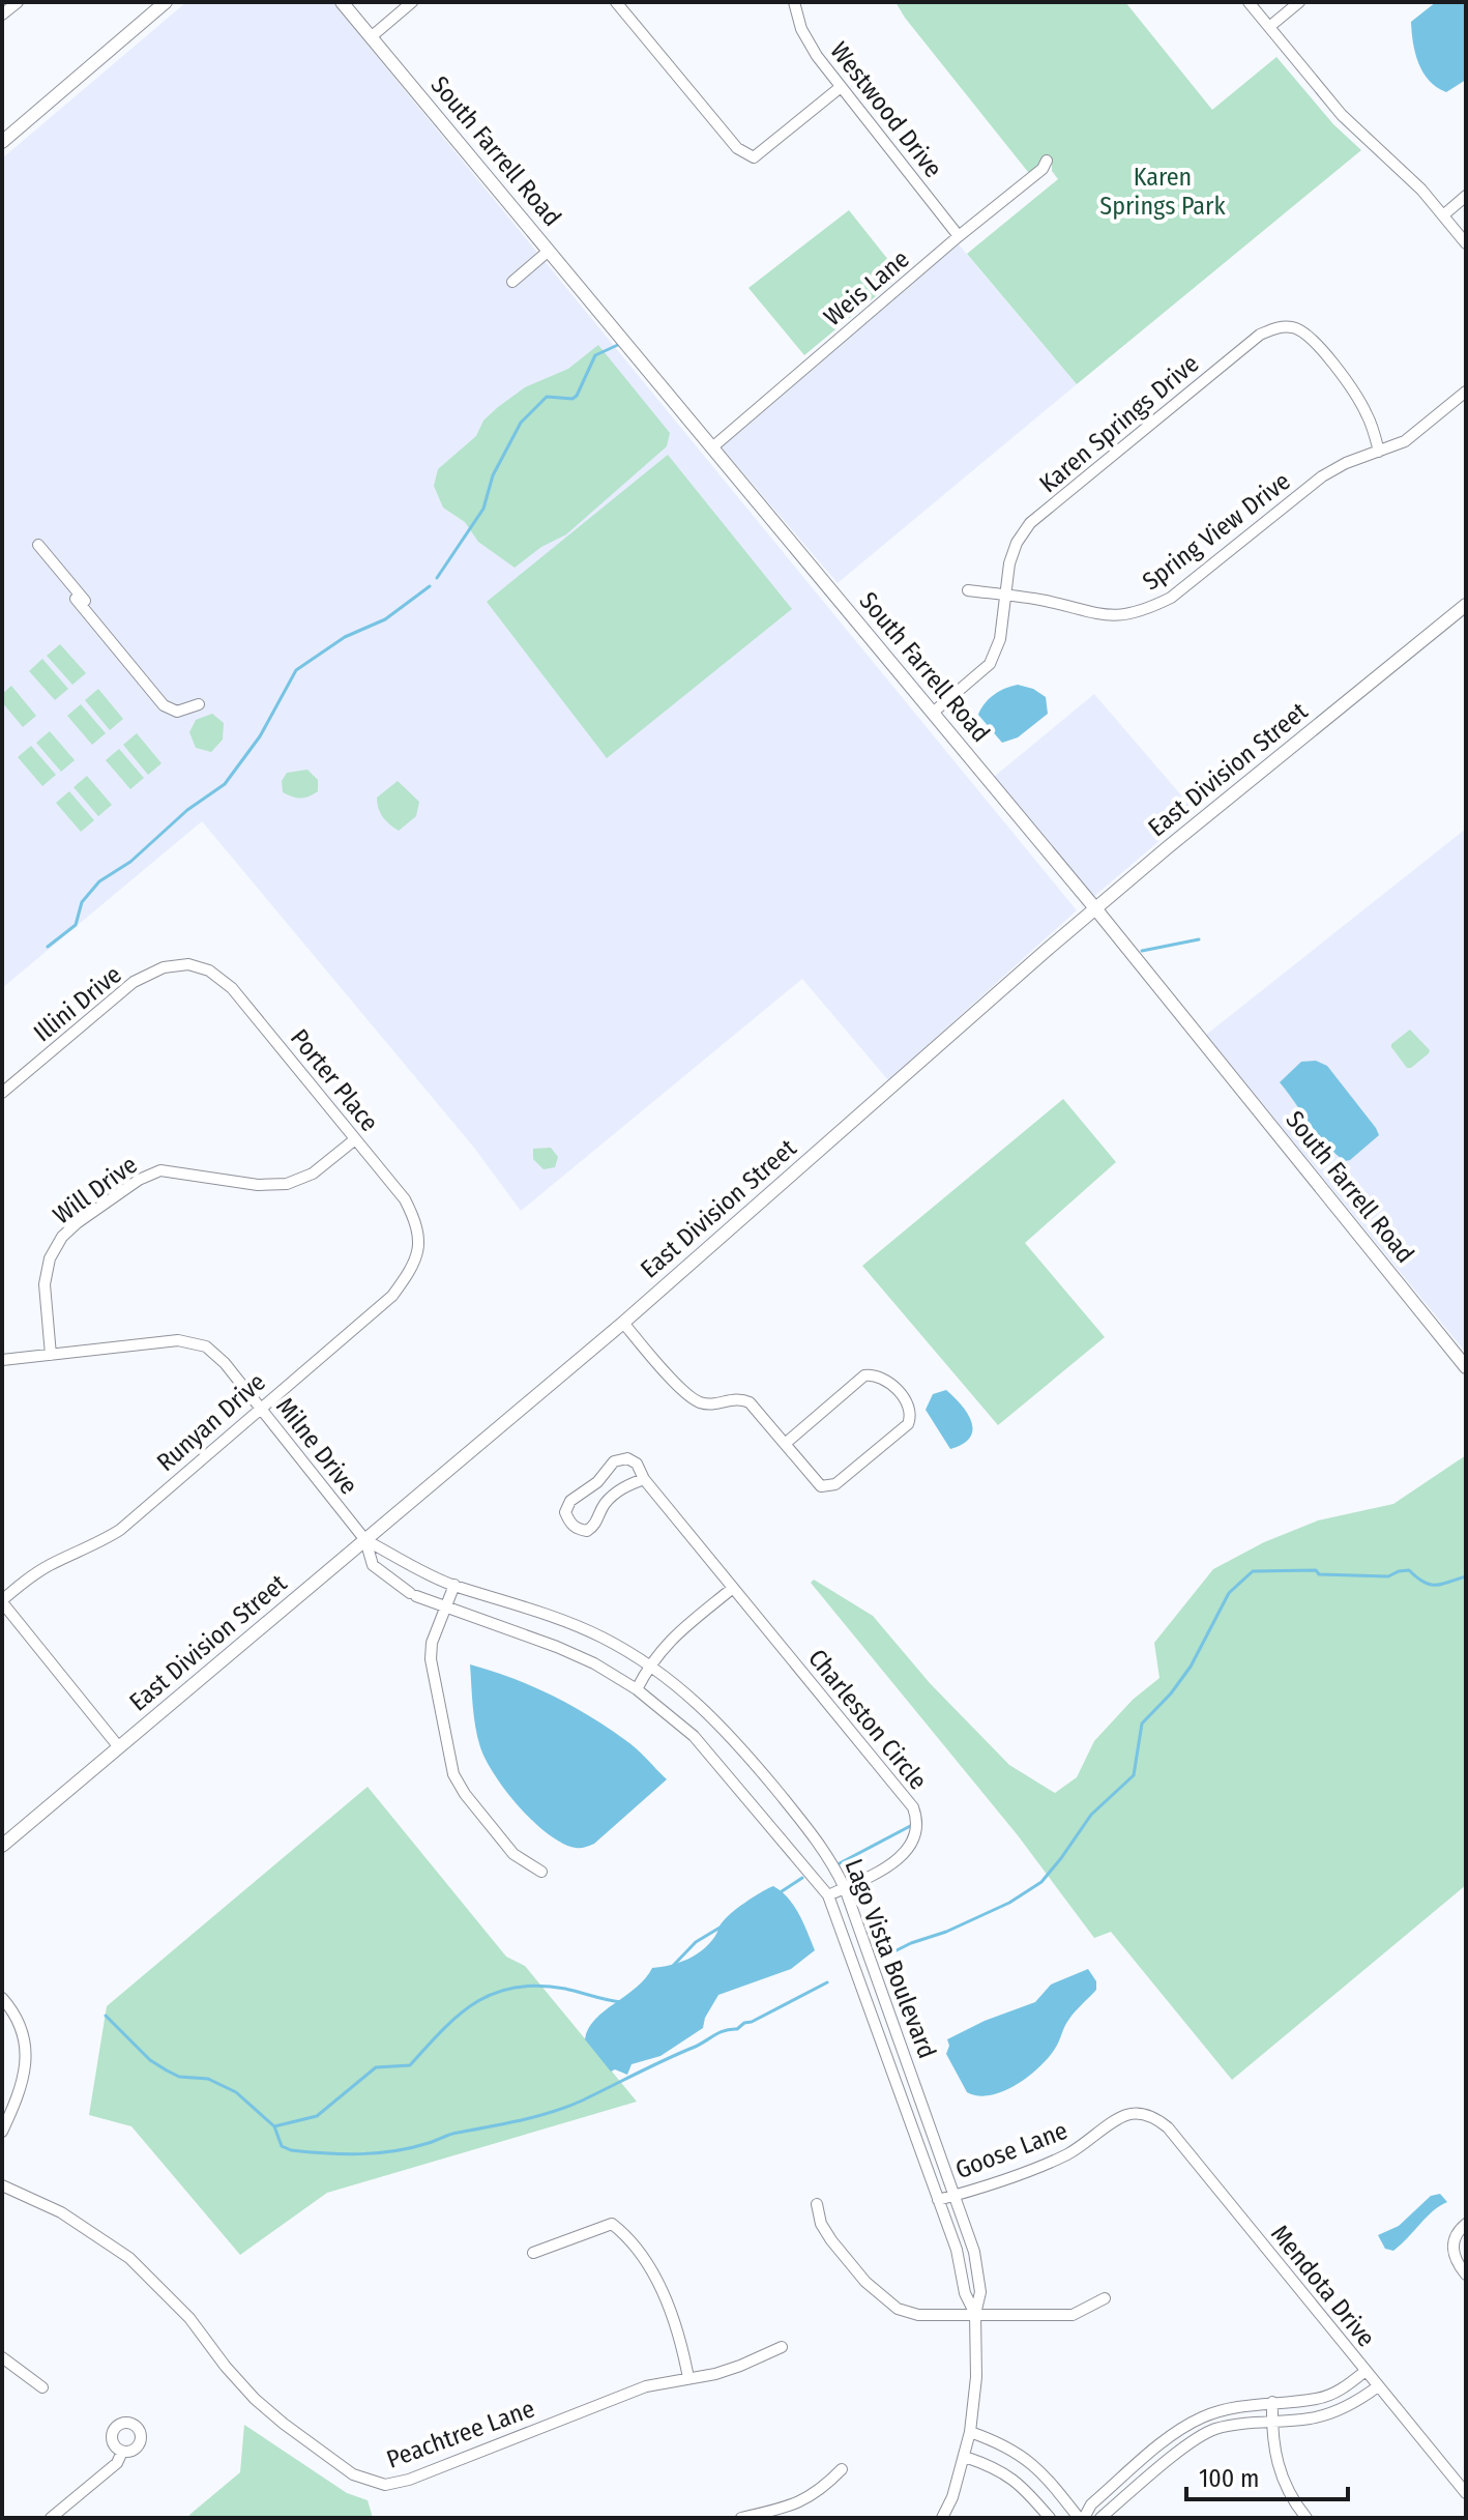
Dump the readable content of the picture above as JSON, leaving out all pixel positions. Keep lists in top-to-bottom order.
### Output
{
  "streets": {
    "street": [
      "Westwood Drive",
      "South Farrell Road",
      "Weis Lane",
      "Karen Springs Drive",
      "Spring View Drive",
      "East Division Street",
      "Illini Drive",
      "Porter Place",
      "Will Drive",
      "Runyan Drive",
      "Milne Drive",
      "Charleston Circle",
      "Lago Vista Boulevard",
      "Goose Lane",
      "Mendota Drive",
      "Peachtree Lane"
    ]
  },
  "crossings": [
    ["Westwood Drive", "Weis Lane"],
    ["South Farrell Road", "Weis Lane"],
    ["South Farrell Road", "Karen Springs Drive"],
    ["South Farrell Road", "East Division Street"],
    ["Karen Springs Drive", "Spring View Drive"],
    ["East Division Street", "Milne Drive"],
    ["East Division Street", "Lago Vista Boulevard"],
    ["Illini Drive", "Porter Place"],
    ["Porter Place", "Will Drive"],
    ["Porter Place", "Runyan Drive"],
    ["Will Drive", "Milne Drive"],
    ["Runyan Drive", "Milne Drive"],
    ["Milne Drive", "Lago Vista Boulevard"],
    ["Charleston Circle", "Lago Vista Boulevard"],
    ["Lago Vista Boulevard", "Goose Lane"],
    ["Goose Lane", "Mendota Drive"]
  ],
  "parks": ["Karen Springs Park"],
  "scale_bar": "100 m"
}
